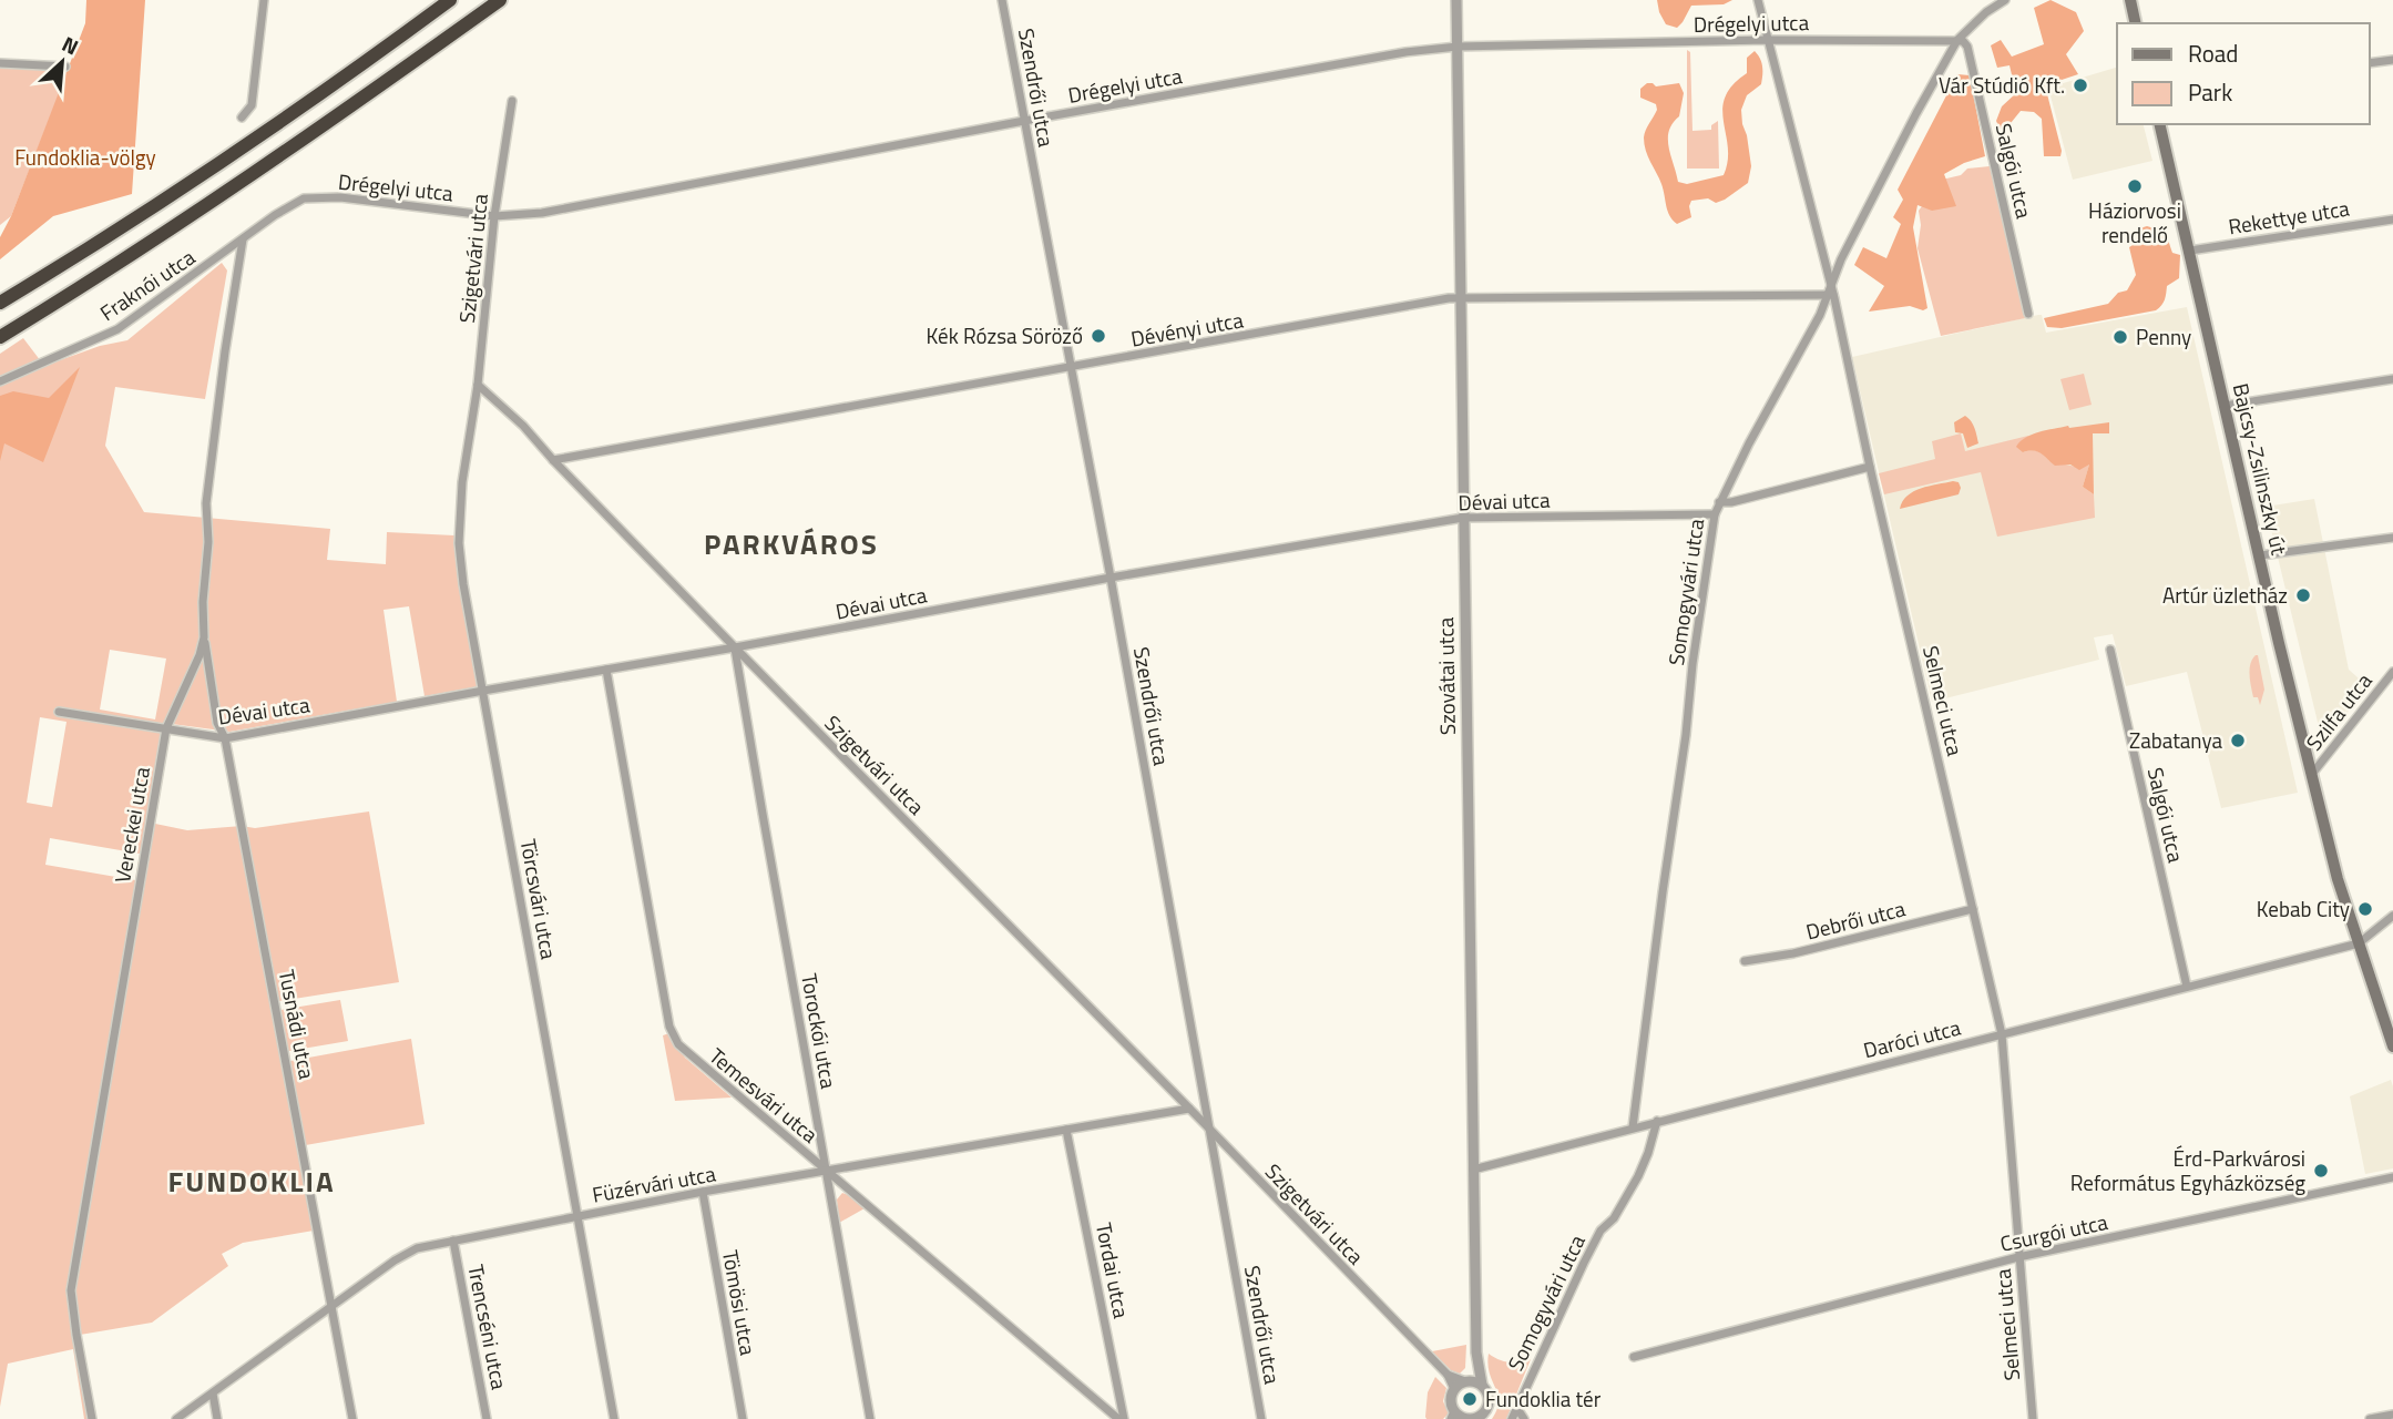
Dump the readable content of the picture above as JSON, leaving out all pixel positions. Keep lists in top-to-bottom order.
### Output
{
  "streets": {
    "main road": ["Bajcsy-Zsilinszky út"],
    "street": [
      "Drégelyi utca",
      "Szendrői utca",
      "Salgói utca",
      "Rekettye utca",
      "Szigetvári utca",
      "Fraknói utca",
      "Dévényi utca",
      "Dévai utca",
      "Somogyvári utca",
      "Szovátai utca",
      "Selmeci utca",
      "Szilfa utca",
      "Vereckei utca",
      "Törcsvári utca",
      "Debrői utca",
      "Tusnádi utca",
      "Torockói utca",
      "Daróci utca",
      "Temesvári utca",
      "Füzérvári utca",
      "Csurgói utca",
      "Tordai utca",
      "Tömösi utca",
      "Trencséni utca"
    ]
  },
  "crossings": [
    ["Drégelyi utca", "Szendrői utca"],
    ["Drégelyi utca", "Salgói utca"],
    ["Drégelyi utca", "Szigetvári utca"],
    ["Drégelyi utca", "Fraknói utca"],
    ["Drégelyi utca", "Szovátai utca"],
    ["Drégelyi utca", "Selmeci utca"],
    ["Szendrői utca", "Szigetvári utca"],
    ["Szendrői utca", "Dévényi utca"],
    ["Szendrői utca", "Dévai utca"],
    ["Salgói utca", "Daróci utca"],
    ["Rekettye utca", "Bajcsy-Zsilinszky út"],
    ["Szigetvári utca", "Dévényi utca"],
    ["Szigetvári utca", "Dévai utca"],
    ["Szigetvári utca", "Törcsvári utca"],
    ["Szigetvári utca", "Torockói utca"],
    ["Szigetvári utca", "Füzérvári utca"],
    ["Fraknói utca", "Vereckei utca"],
    ["Dévényi utca", "Somogyvári utca"],
    ["Dévényi utca", "Szovátai utca"],
    ["Dévényi utca", "Selmeci utca"],
    ["Bajcsy-Zsilinszky út", "Szilfa utca"],
    ["Bajcsy-Zsilinszky út", "Daróci utca"],
    ["Dévai utca", "Somogyvári utca"],
    ["Dévai utca", "Szovátai utca"],
    ["Dévai utca", "Vereckei utca"],
    ["Dévai utca", "Törcsvári utca"],
    ["Dévai utca", "Tusnádi utca"],
    ["Dévai utca", "Torockói utca"],
    ["Dévai utca", "Temesvári utca"],
    ["Somogyvári utca", "Selmeci utca"],
    ["Somogyvári utca", "Daróci utca"],
    ["Szovátai utca", "Daróci utca"],
    ["Selmeci utca", "Debrői utca"],
    ["Selmeci utca", "Daróci utca"],
    ["Selmeci utca", "Csurgói utca"],
    ["Vereckei utca", "Tusnádi utca"],
    ["Törcsvári utca", "Füzérvári utca"],
    ["Tusnádi utca", "Füzérvári utca"],
    ["Torockói utca", "Temesvári utca"],
    ["Torockói utca", "Füzérvári utca"],
    ["Temesvári utca", "Füzérvári utca"],
    ["Temesvári utca", "Tordai utca"],
    ["Füzérvári utca", "Tordai utca"],
    ["Füzérvári utca", "Tömösi utca"],
    ["Füzérvári utca", "Trencséni utca"]
  ],
  "districts": ["PARKVÁROS", "FUNDOKLIA"],
  "parks": ["Fundoklia-völgy"],
  "places": [
    "Vár Stúdió Kft.",
    "Háziorvosi rendelő",
    "Kék Rózsa Söröző",
    "Penny",
    "Artúr üzletház",
    "Zabatanya",
    "Kebab City",
    "Érd-Parkvárosi Református Egyházközség",
    "Fundoklia tér"
  ],
  "legend": ["Road", "Park"],
  "north": "top right"
}
